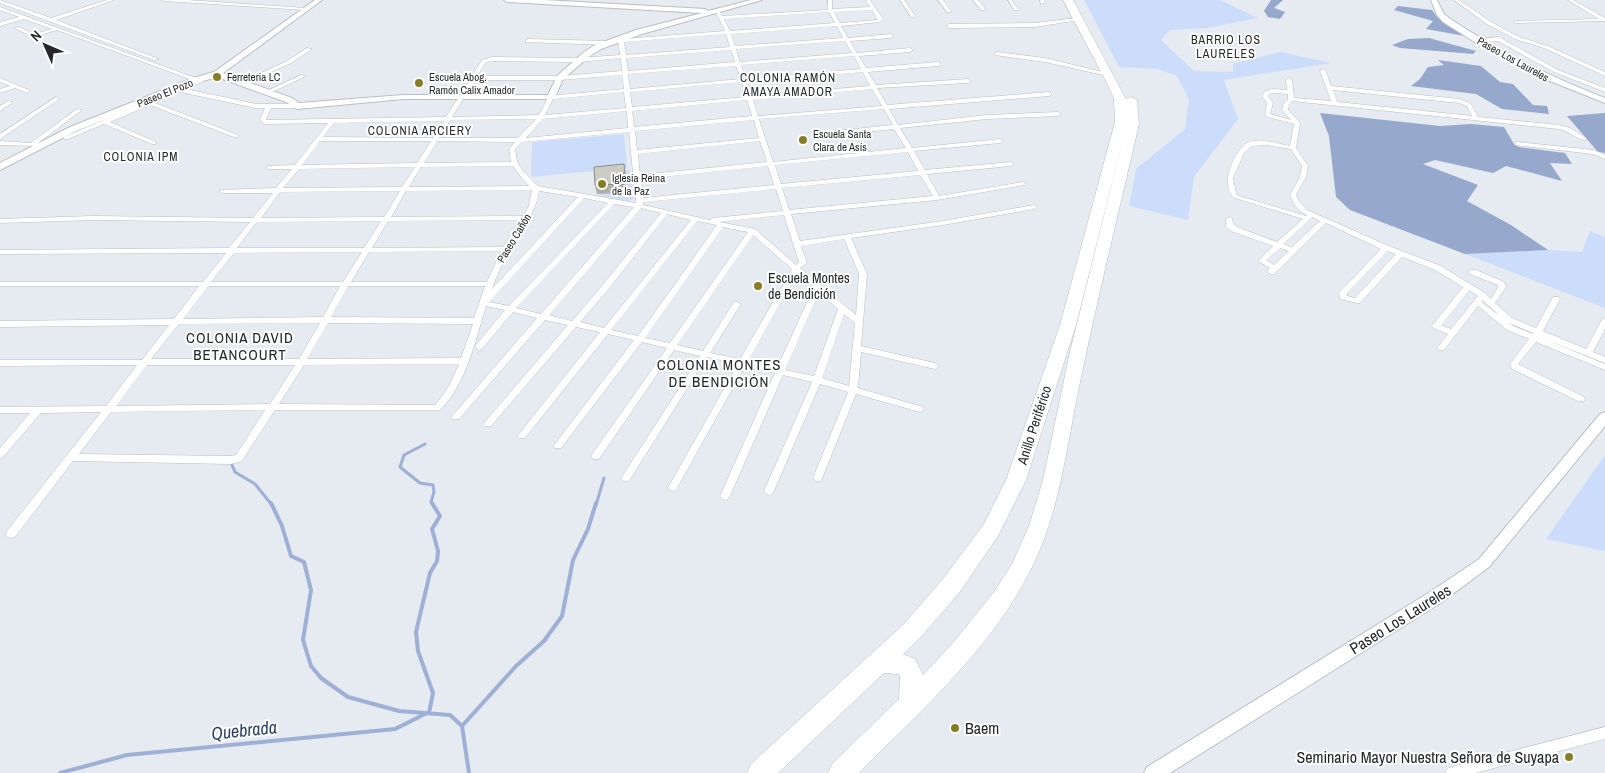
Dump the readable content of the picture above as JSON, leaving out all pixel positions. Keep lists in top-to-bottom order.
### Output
{
  "streets": {
    "highway": ["Anillo Periférico"],
    "street": ["Paseo Los Laureles", "Paseo El Pozo", "Paseo Cañón"]
  },
  "districts": [
    "BARRIO LOS LAURELES",
    "COLONIA RAMÓN AMAYA AMADOR",
    "COLONIA ARCIERY",
    "COLONIA IPM",
    "COLONIA DAVID BETANCOURT",
    "COLONIA MONTES DE BENDICIÓN"
  ],
  "water": ["Quebrada"],
  "places": [
    "Ferreteria LC",
    "Escuela Abog. Ramón Calix Amador",
    "Escuela Santa Clara de Asís",
    "Iglesia Reina de la Paz",
    "Escuela Montes de Bendición",
    "Baem",
    "Seminario Mayor Nuestra Señora de Suyapa"
  ],
  "north": "top left"
}
